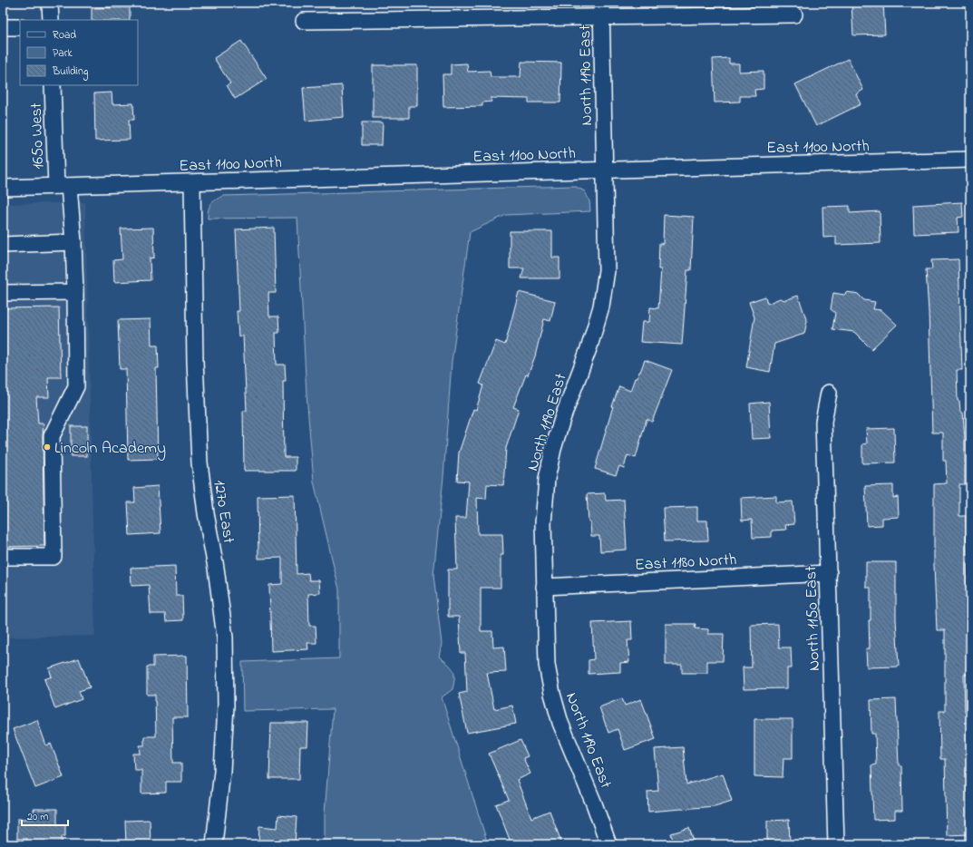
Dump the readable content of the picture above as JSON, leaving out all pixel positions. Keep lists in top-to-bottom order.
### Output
{
  "streets": {
    "street": [
      "North 1190 East",
      "1650 West",
      "East 1100 North",
      "1270 East",
      "East 1180 North",
      "North 1150 East"
    ]
  },
  "crossings": [
    ["North 1190 East", "East 1100 North"],
    ["North 1190 East", "East 1180 North"],
    ["1650 West", "East 1100 North"],
    ["East 1100 North", "1270 East"],
    ["East 1180 North", "North 1150 East"]
  ],
  "places": ["Lincoln Academy"],
  "legend": ["Road", "Park", "Building"],
  "scale_bar": "20 m"
}
